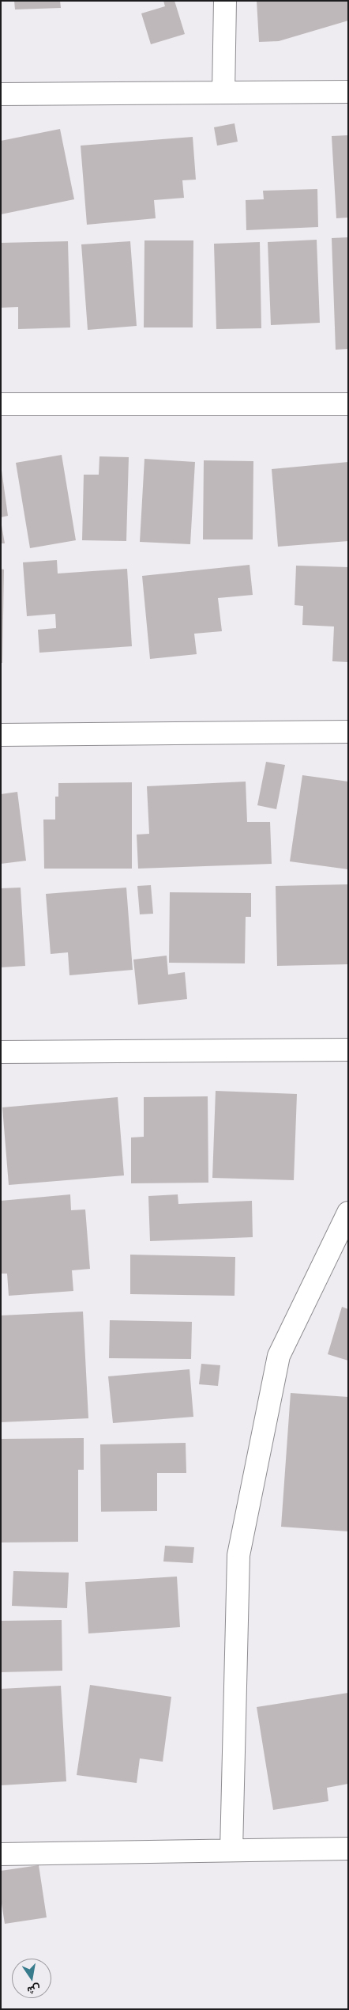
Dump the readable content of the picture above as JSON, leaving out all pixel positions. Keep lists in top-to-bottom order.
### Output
{
  "north": "bottom"
}
